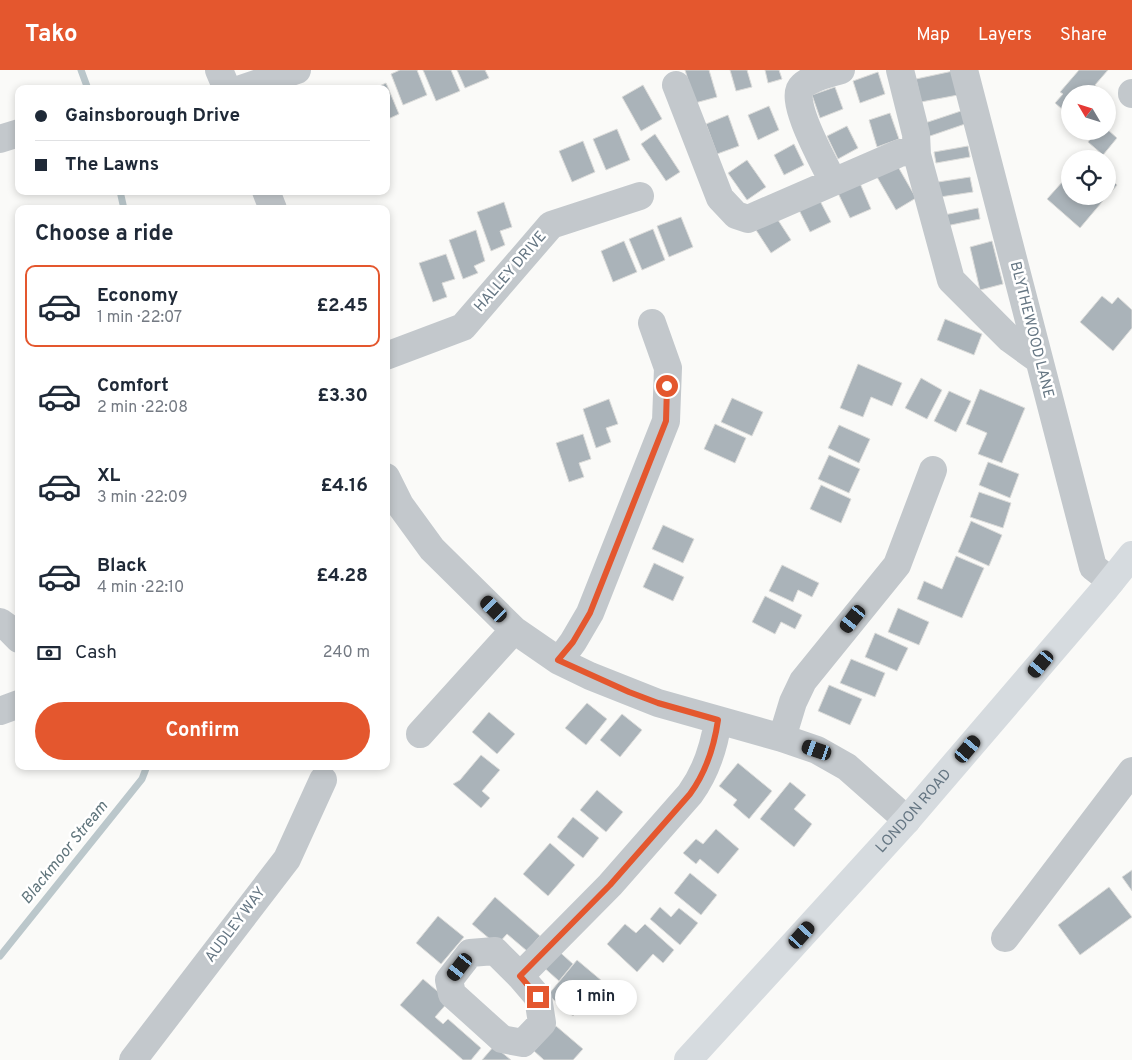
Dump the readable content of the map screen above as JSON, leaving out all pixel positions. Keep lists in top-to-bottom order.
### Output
{
  "streets": {
    "main road": ["LONDON ROAD"],
    "street": ["HALLEY DRIVE", "BLYTHEWOOD LANE", "AUDLEY WAY"]
  },
  "crossings": [
    ["BLYTHEWOOD LANE", "LONDON ROAD"]
  ],
  "water": ["Blackmoor Stream"],
  "north": "top left",
  "page": {
    "header": "Tako",
    "nav": ["Map", "Layers", "Share"],
    "banner": ["Gainsborough Drive", "The Lawns"],
    "heading": "Choose a ride",
    "list": [
      {
        "name": "Economy",
        "note": "1 min · 22:07",
        "value": "£2.45"
      },
      {
        "name": "Comfort",
        "note": "2 min · 22:08",
        "value": "£3.30"
      },
      {
        "name": "XL",
        "note": "3 min · 22:09",
        "value": "£4.16"
      },
      {
        "name": "Black",
        "note": "4 min · 22:10",
        "value": "£4.28"
      }
    ],
    "pay": ["Cash", "240 m"],
    "buttons": "Confirm",
    "bubble": "1 min"
  }
}
